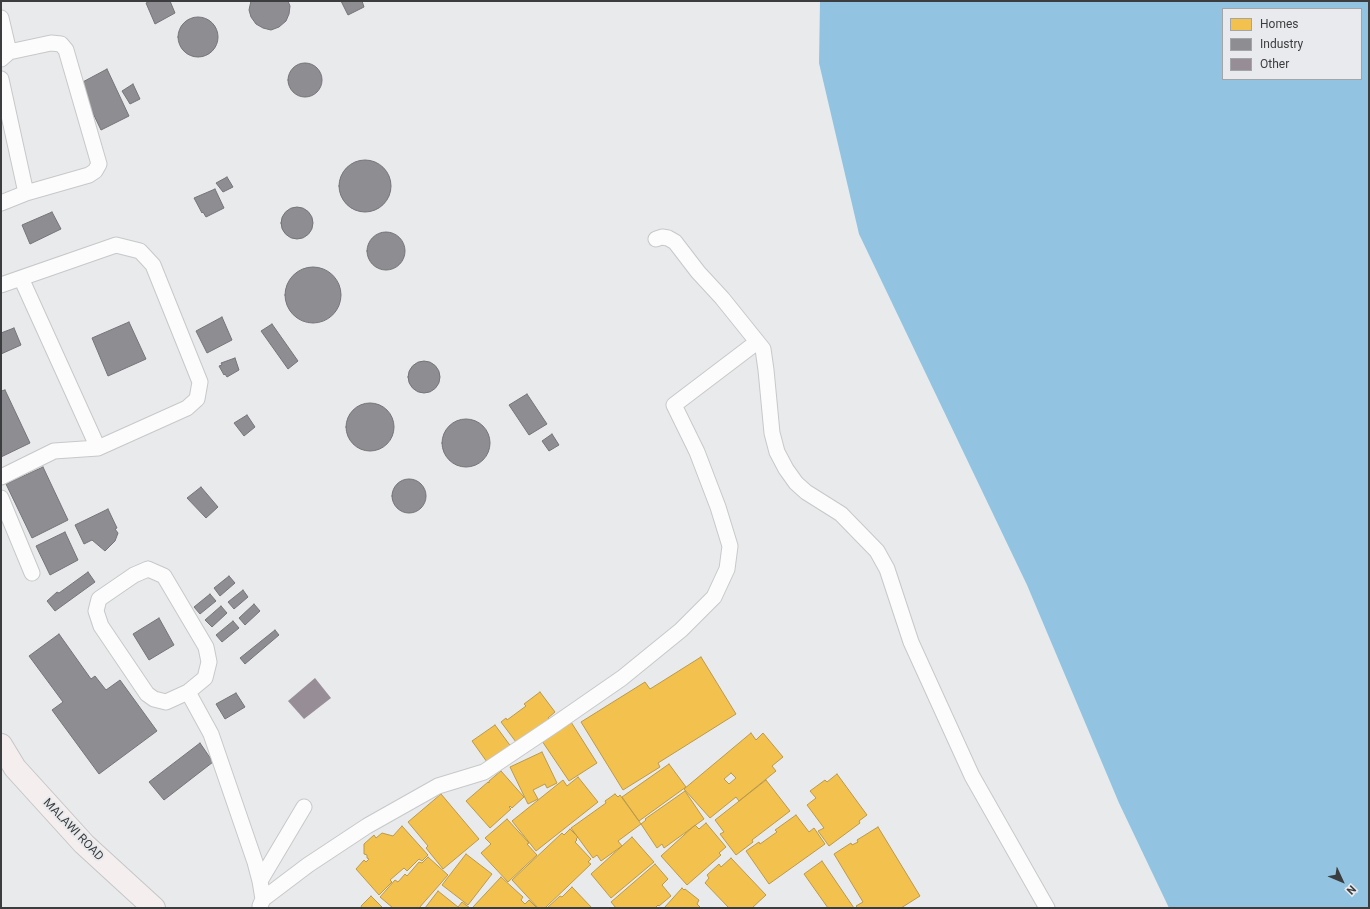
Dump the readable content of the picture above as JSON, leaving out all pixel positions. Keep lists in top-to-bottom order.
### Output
{
  "streets": {
    "main road": ["MALAWI ROAD"]
  },
  "legend": ["Homes", "Industry", "Other"],
  "north": "bottom right"
}
